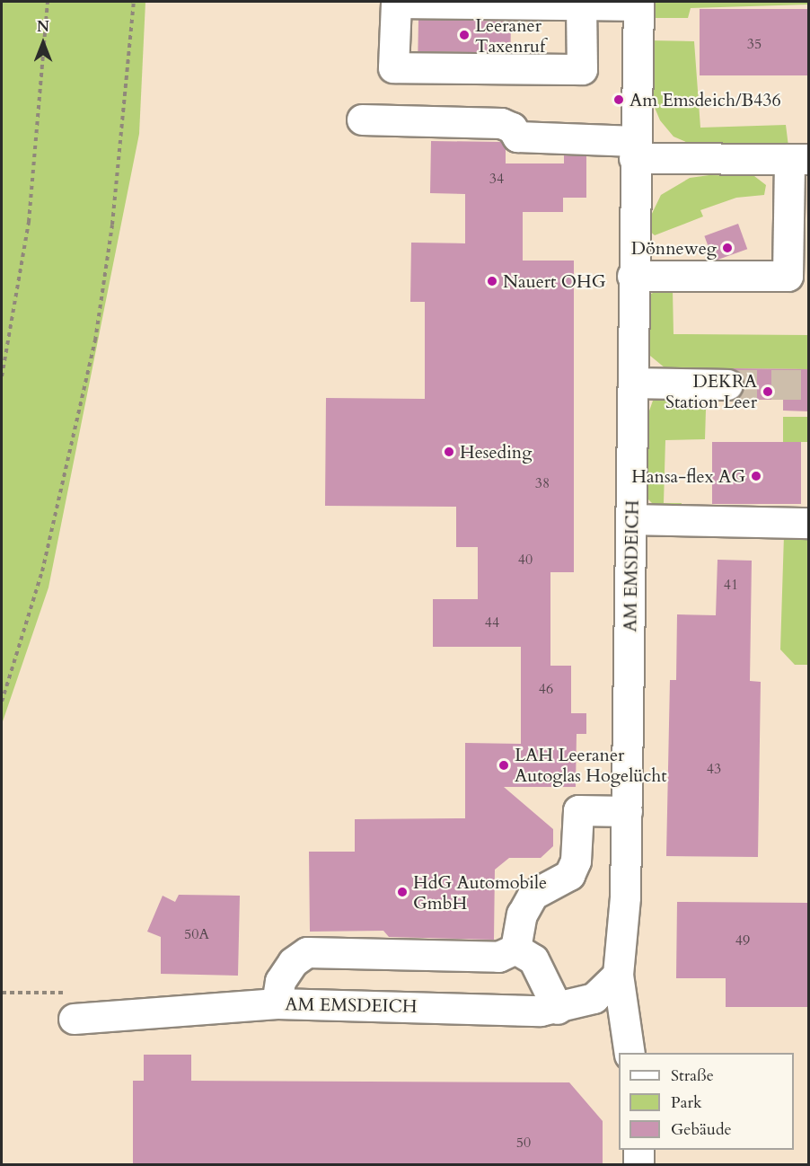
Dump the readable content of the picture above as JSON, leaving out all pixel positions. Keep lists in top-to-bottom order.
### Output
{
  "streets": {
    "street": ["AM EMSDEICH"]
  },
  "places": [
    "Leeraner Taxenruf",
    "Am Emsdeich/B436",
    "Dönneweg",
    "Nauert OHG",
    "DEKRA Station Leer",
    "Heseding",
    "Hansa-flex AG",
    "LAH Leeraner Autoglas Hogelücht",
    "HdG Automobile GmbH"
  ],
  "house_numbers": [
    "35",
    "34",
    "38",
    "40",
    "41",
    "44",
    "46",
    "43",
    "50A",
    "49",
    "50"
  ],
  "legend": ["Straße", "Park", "Gebäude"],
  "north": "top"
}
